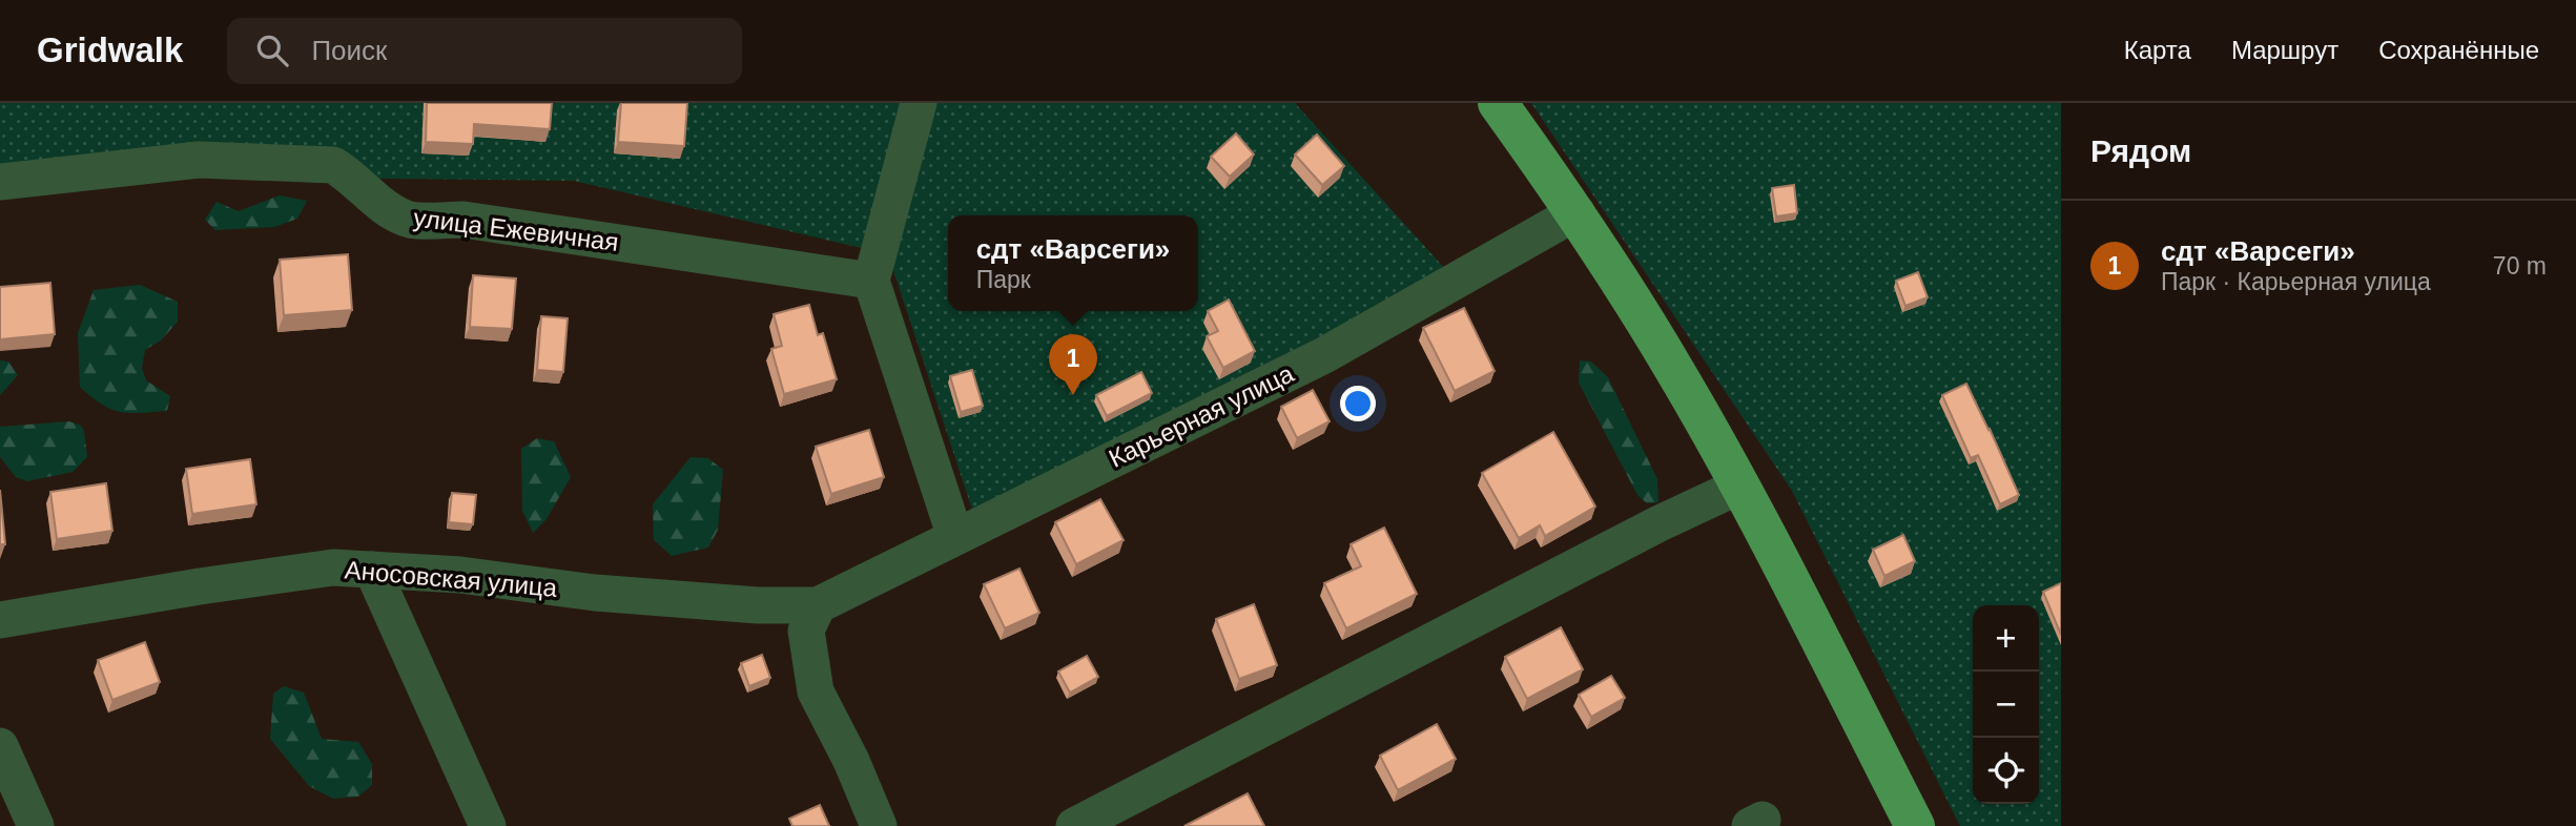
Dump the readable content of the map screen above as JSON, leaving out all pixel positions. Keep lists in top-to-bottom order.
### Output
{
  "streets": {
    "street": ["улица Ежевичная", "Карьерная улица", "Аносовская улица"]
  },
  "crossings": [
    ["Карьерная улица", "Аносовская улица"]
  ],
  "page": {
    "header": "Gridwalk",
    "search": "Поиск",
    "nav": ["Карта", "Маршрут", "Сохранённые"],
    "heading": "Рядом",
    "list": [
      {
        "mark": "1",
        "name": "сдт «Варсеги»",
        "note": "Парк · Карьерная улица",
        "value": "70 m"
      }
    ],
    "popup": ["сдт «Варсеги»", "Парк"],
    "pins": "1",
    "map_buttons": ["+", "−"]
  }
}
